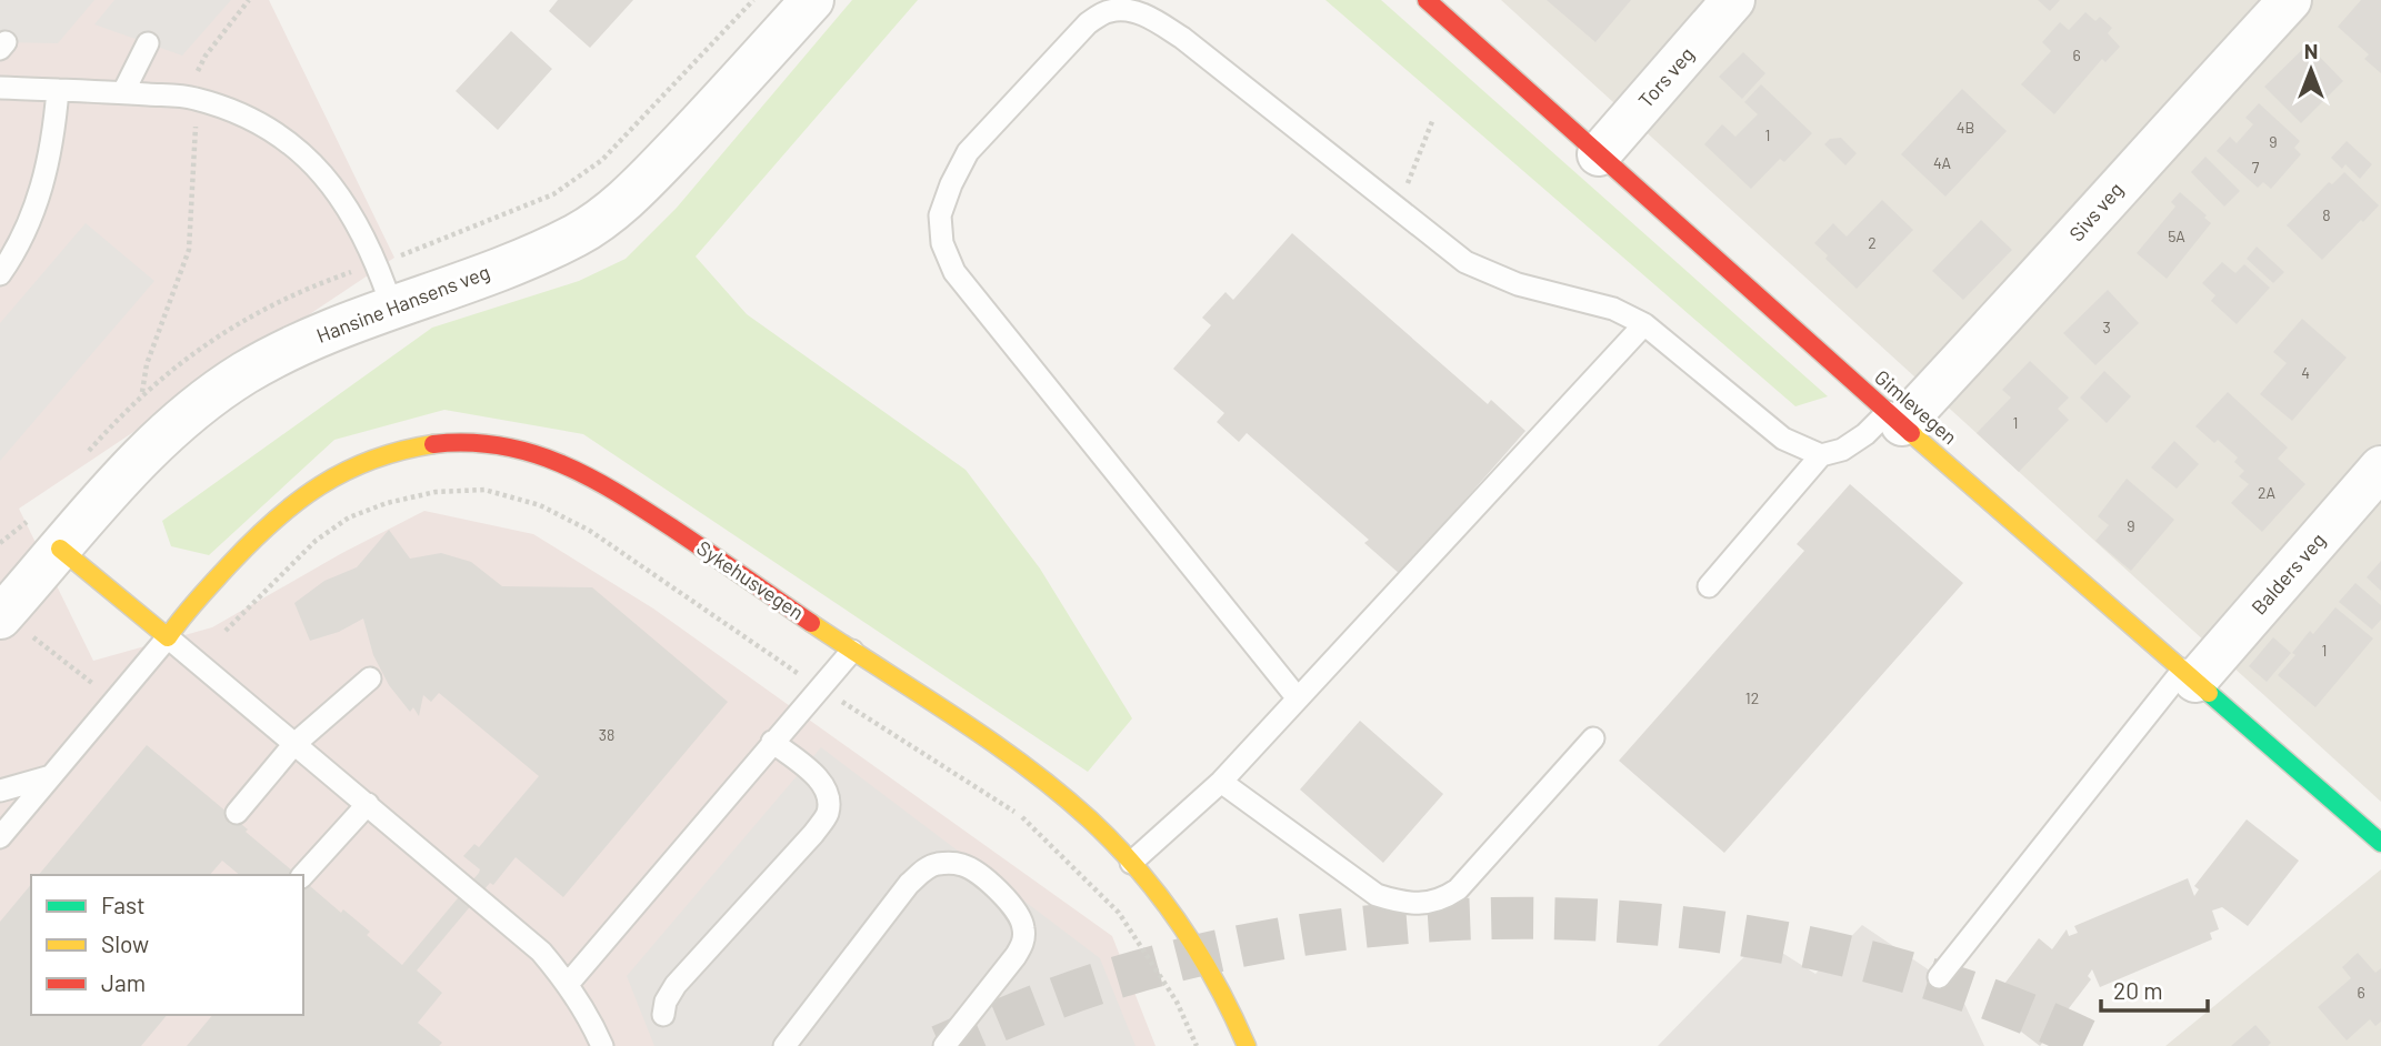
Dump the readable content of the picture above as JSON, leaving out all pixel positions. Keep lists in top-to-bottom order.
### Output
{
  "streets": {
    "street": [
      "Tors veg",
      "Sivs veg",
      "Hansine Hansens veg",
      "Gimlevegen",
      "Balders veg",
      "Sykehusvegen"
    ]
  },
  "crossings": [
    ["Tors veg", "Gimlevegen"],
    ["Sivs veg", "Gimlevegen"],
    ["Gimlevegen", "Balders veg"]
  ],
  "house_numbers": [
    "6",
    "4B",
    "1",
    "9",
    "4A",
    "7",
    "8",
    "5A",
    "2",
    "3",
    "4",
    "1",
    "2A",
    "9",
    "1",
    "12",
    "38",
    "6"
  ],
  "legend": ["Fast", "Slow", "Jam"],
  "scale_bar": "20 m",
  "north": "top"
}
